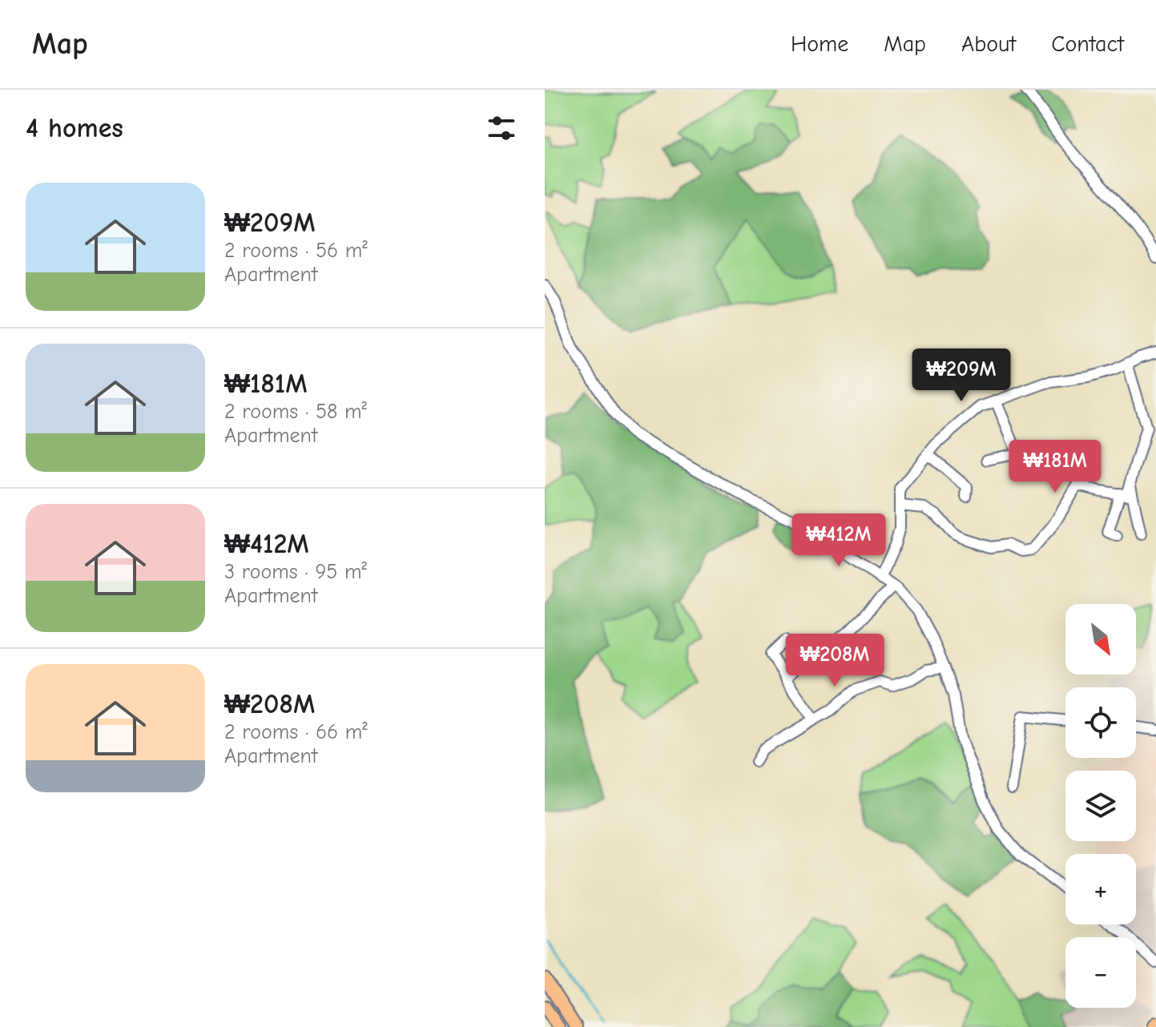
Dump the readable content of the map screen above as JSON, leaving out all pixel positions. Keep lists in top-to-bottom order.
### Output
{
  "north": "bottom right",
  "page": {
    "header": "Map",
    "nav": [
      "Home",
      "Map",
      "About",
      "Contact"
    ],
    "heading": "4 homes",
    "list": [
      {
        "name": "₩209M",
        "note": "2 rooms · 56 m² · Apartment"
      },
      {
        "name": "₩181M",
        "note": "2 rooms · 58 m² · Apartment"
      },
      {
        "name": "₩412M",
        "note": "3 rooms · 95 m² · Apartment"
      },
      {
        "name": "₩208M",
        "note": "2 rooms · 66 m² · Apartment"
      }
    ],
    "price": [
      "₩209M",
      "₩181M",
      "₩412M",
      "₩208M"
    ],
    "map_buttons": ["+", "−"]
  }
}
